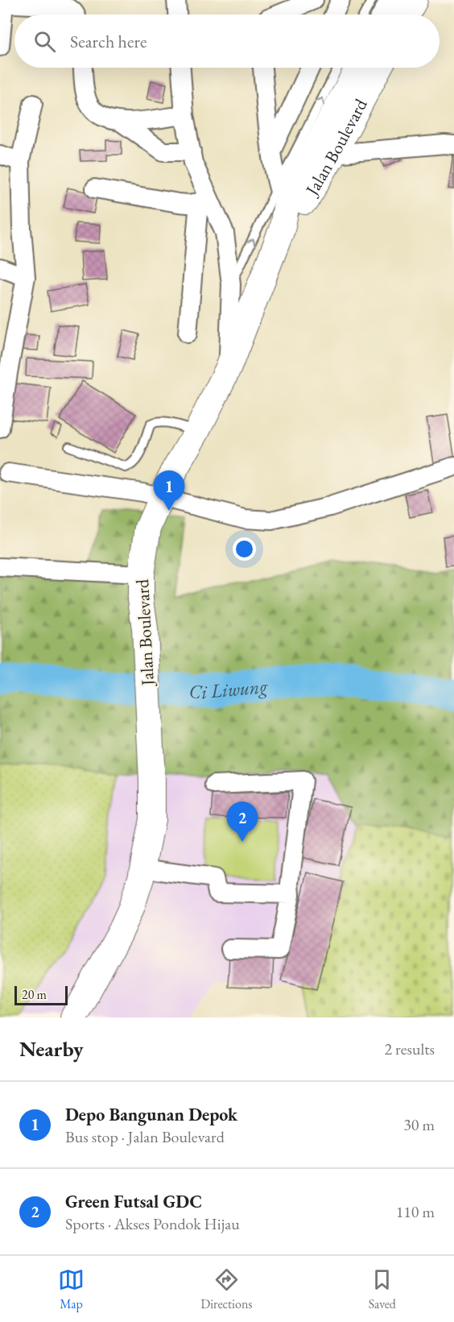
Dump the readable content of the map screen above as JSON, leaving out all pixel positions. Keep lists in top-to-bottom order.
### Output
{
  "streets": {
    "main road": ["Jalan Boulevard"]
  },
  "water": ["Ci Liwung"],
  "scale_bar": "20 m",
  "page": {
    "search": "Search here",
    "pins": ["1", "2"],
    "scale": "20 m",
    "heading": ["Nearby", "2 results"],
    "list": [
      {
        "mark": "1",
        "name": "Depo Bangunan Depok",
        "note": "Bus stop · Jalan Boulevard",
        "value": "30 m"
      },
      {
        "mark": "2",
        "name": "Green Futsal GDC",
        "note": "Sports · Akses Pondok Hijau",
        "value": "110 m"
      }
    ],
    "nav": ["Map", "Directions", "Saved"]
  }
}
